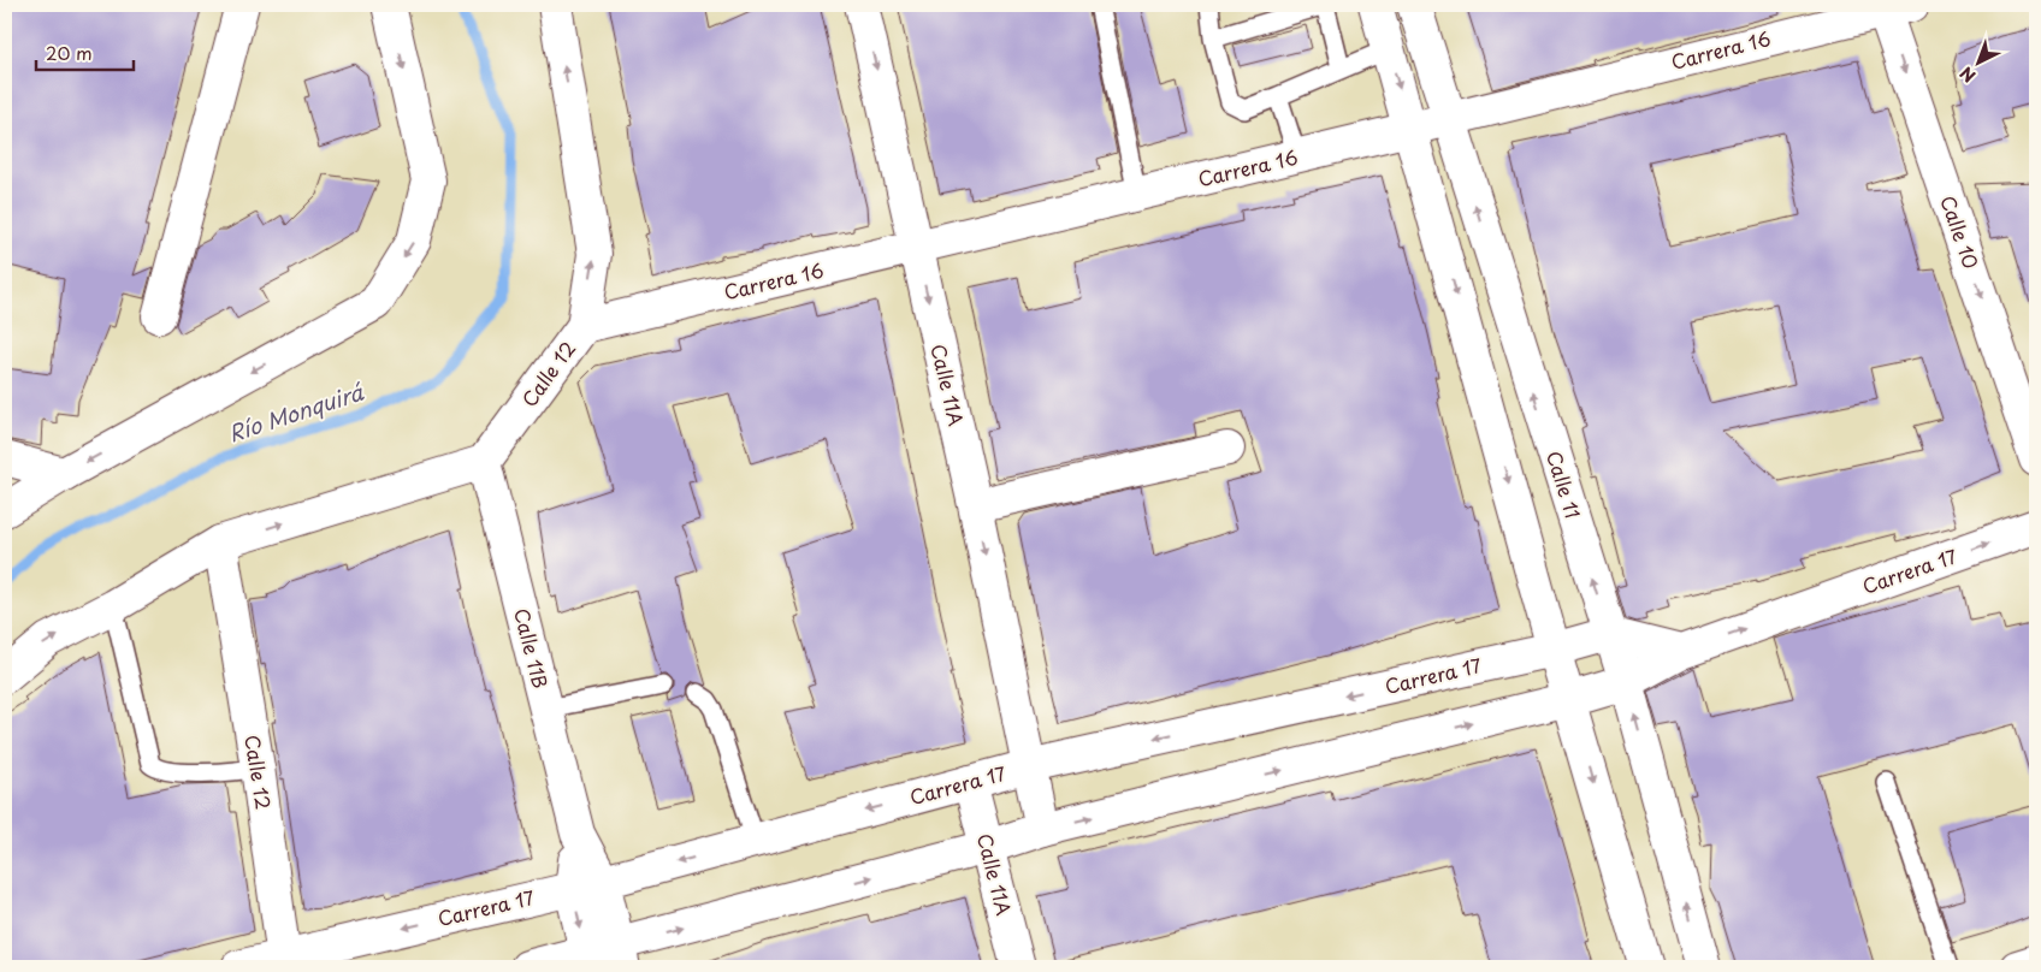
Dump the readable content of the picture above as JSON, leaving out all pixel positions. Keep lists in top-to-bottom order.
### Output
{
  "streets": {
    "street": [
      "Carrera 16",
      "Calle 10",
      "Calle 12",
      "Calle 11A",
      "Calle 11",
      "Carrera 17",
      "Calle 11B"
    ]
  },
  "crossings": [
    ["Carrera 16", "Calle 10"],
    ["Carrera 16", "Calle 12"],
    ["Carrera 16", "Calle 11A"],
    ["Carrera 16", "Calle 11"],
    ["Calle 12", "Carrera 17"],
    ["Calle 12", "Calle 11B"],
    ["Calle 11A", "Carrera 17"],
    ["Calle 11", "Carrera 17"],
    ["Carrera 17", "Calle 11B"]
  ],
  "one_way": ["Calle 10", "Calle 12", "Calle 11A"],
  "water": ["Río Monquirá"],
  "scale_bar": "20 m",
  "north": "bottom left"
}
